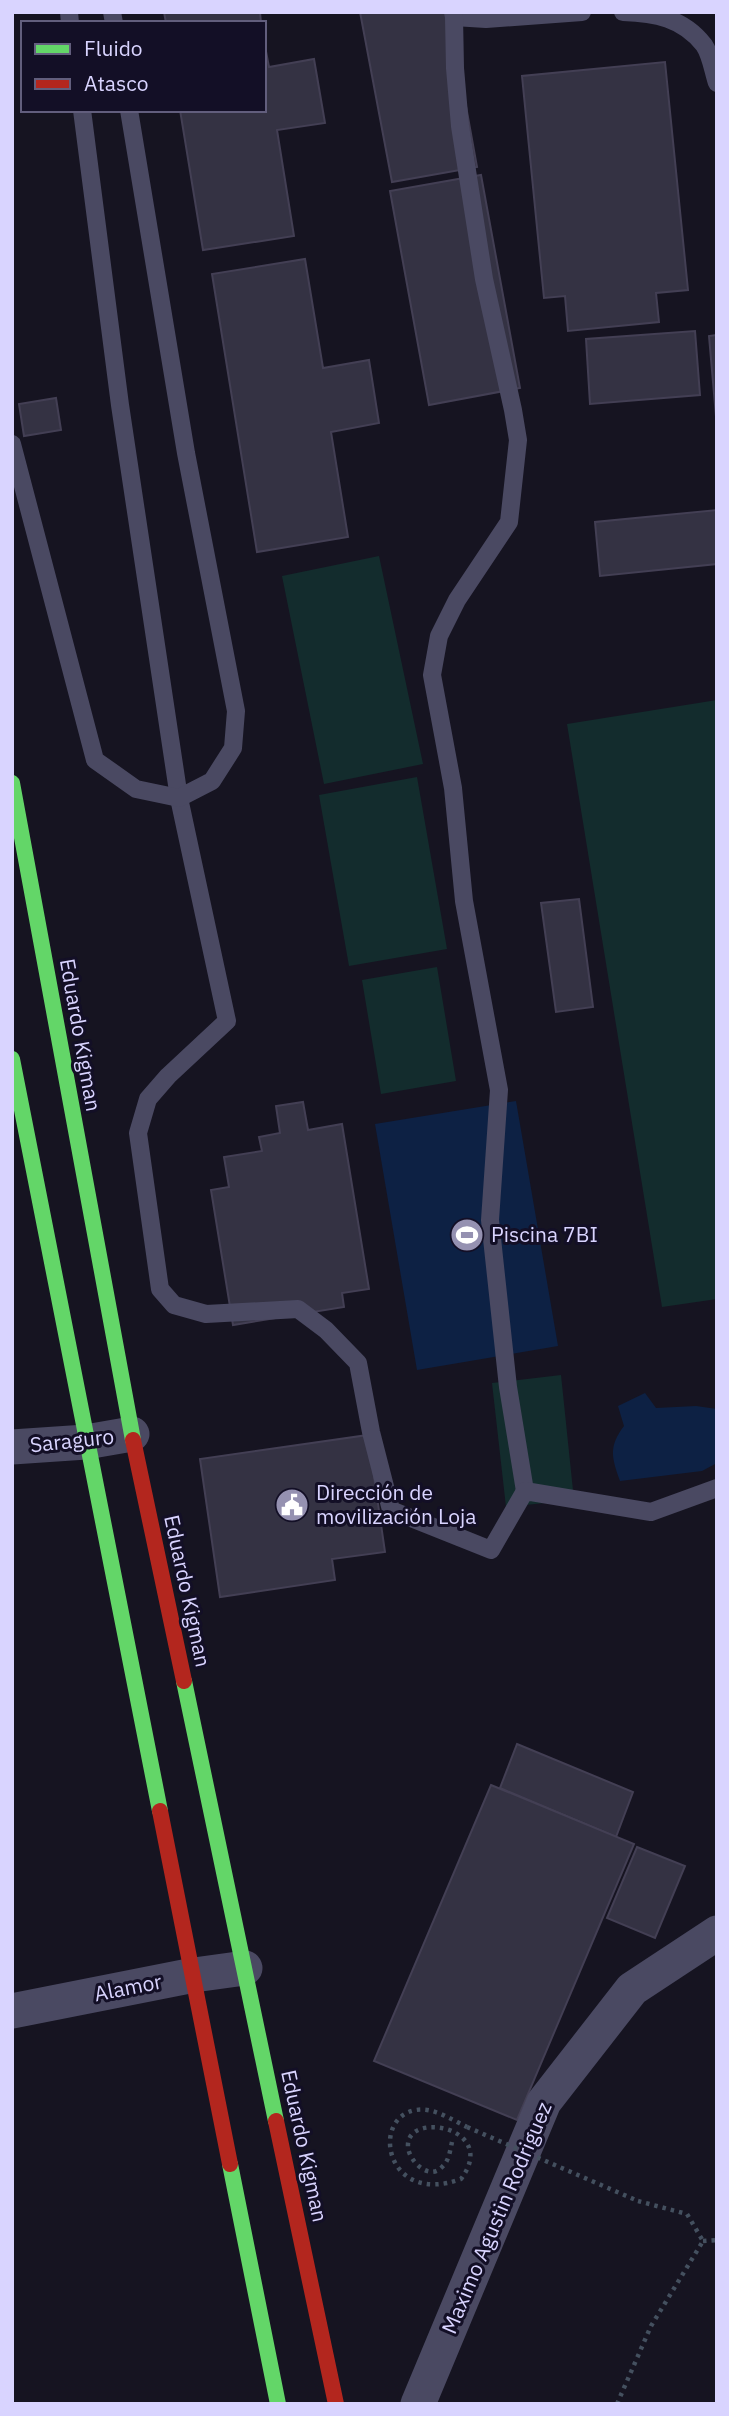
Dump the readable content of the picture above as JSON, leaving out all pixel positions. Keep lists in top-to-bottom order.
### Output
{
  "streets": {
    "street": [
      "Eduardo Kigman",
      "Saraguro",
      "Alamor",
      "Maximo Agustin Rodriguez"
    ]
  },
  "crossings": [
    ["Eduardo Kigman", "Saraguro"],
    ["Eduardo Kigman", "Alamor"]
  ],
  "places": {
    "sports": ["Piscina 7BI"],
    "public building": ["Dirección de movilización Loja"]
  },
  "legend": ["Fluido", "Atasco"]
}
